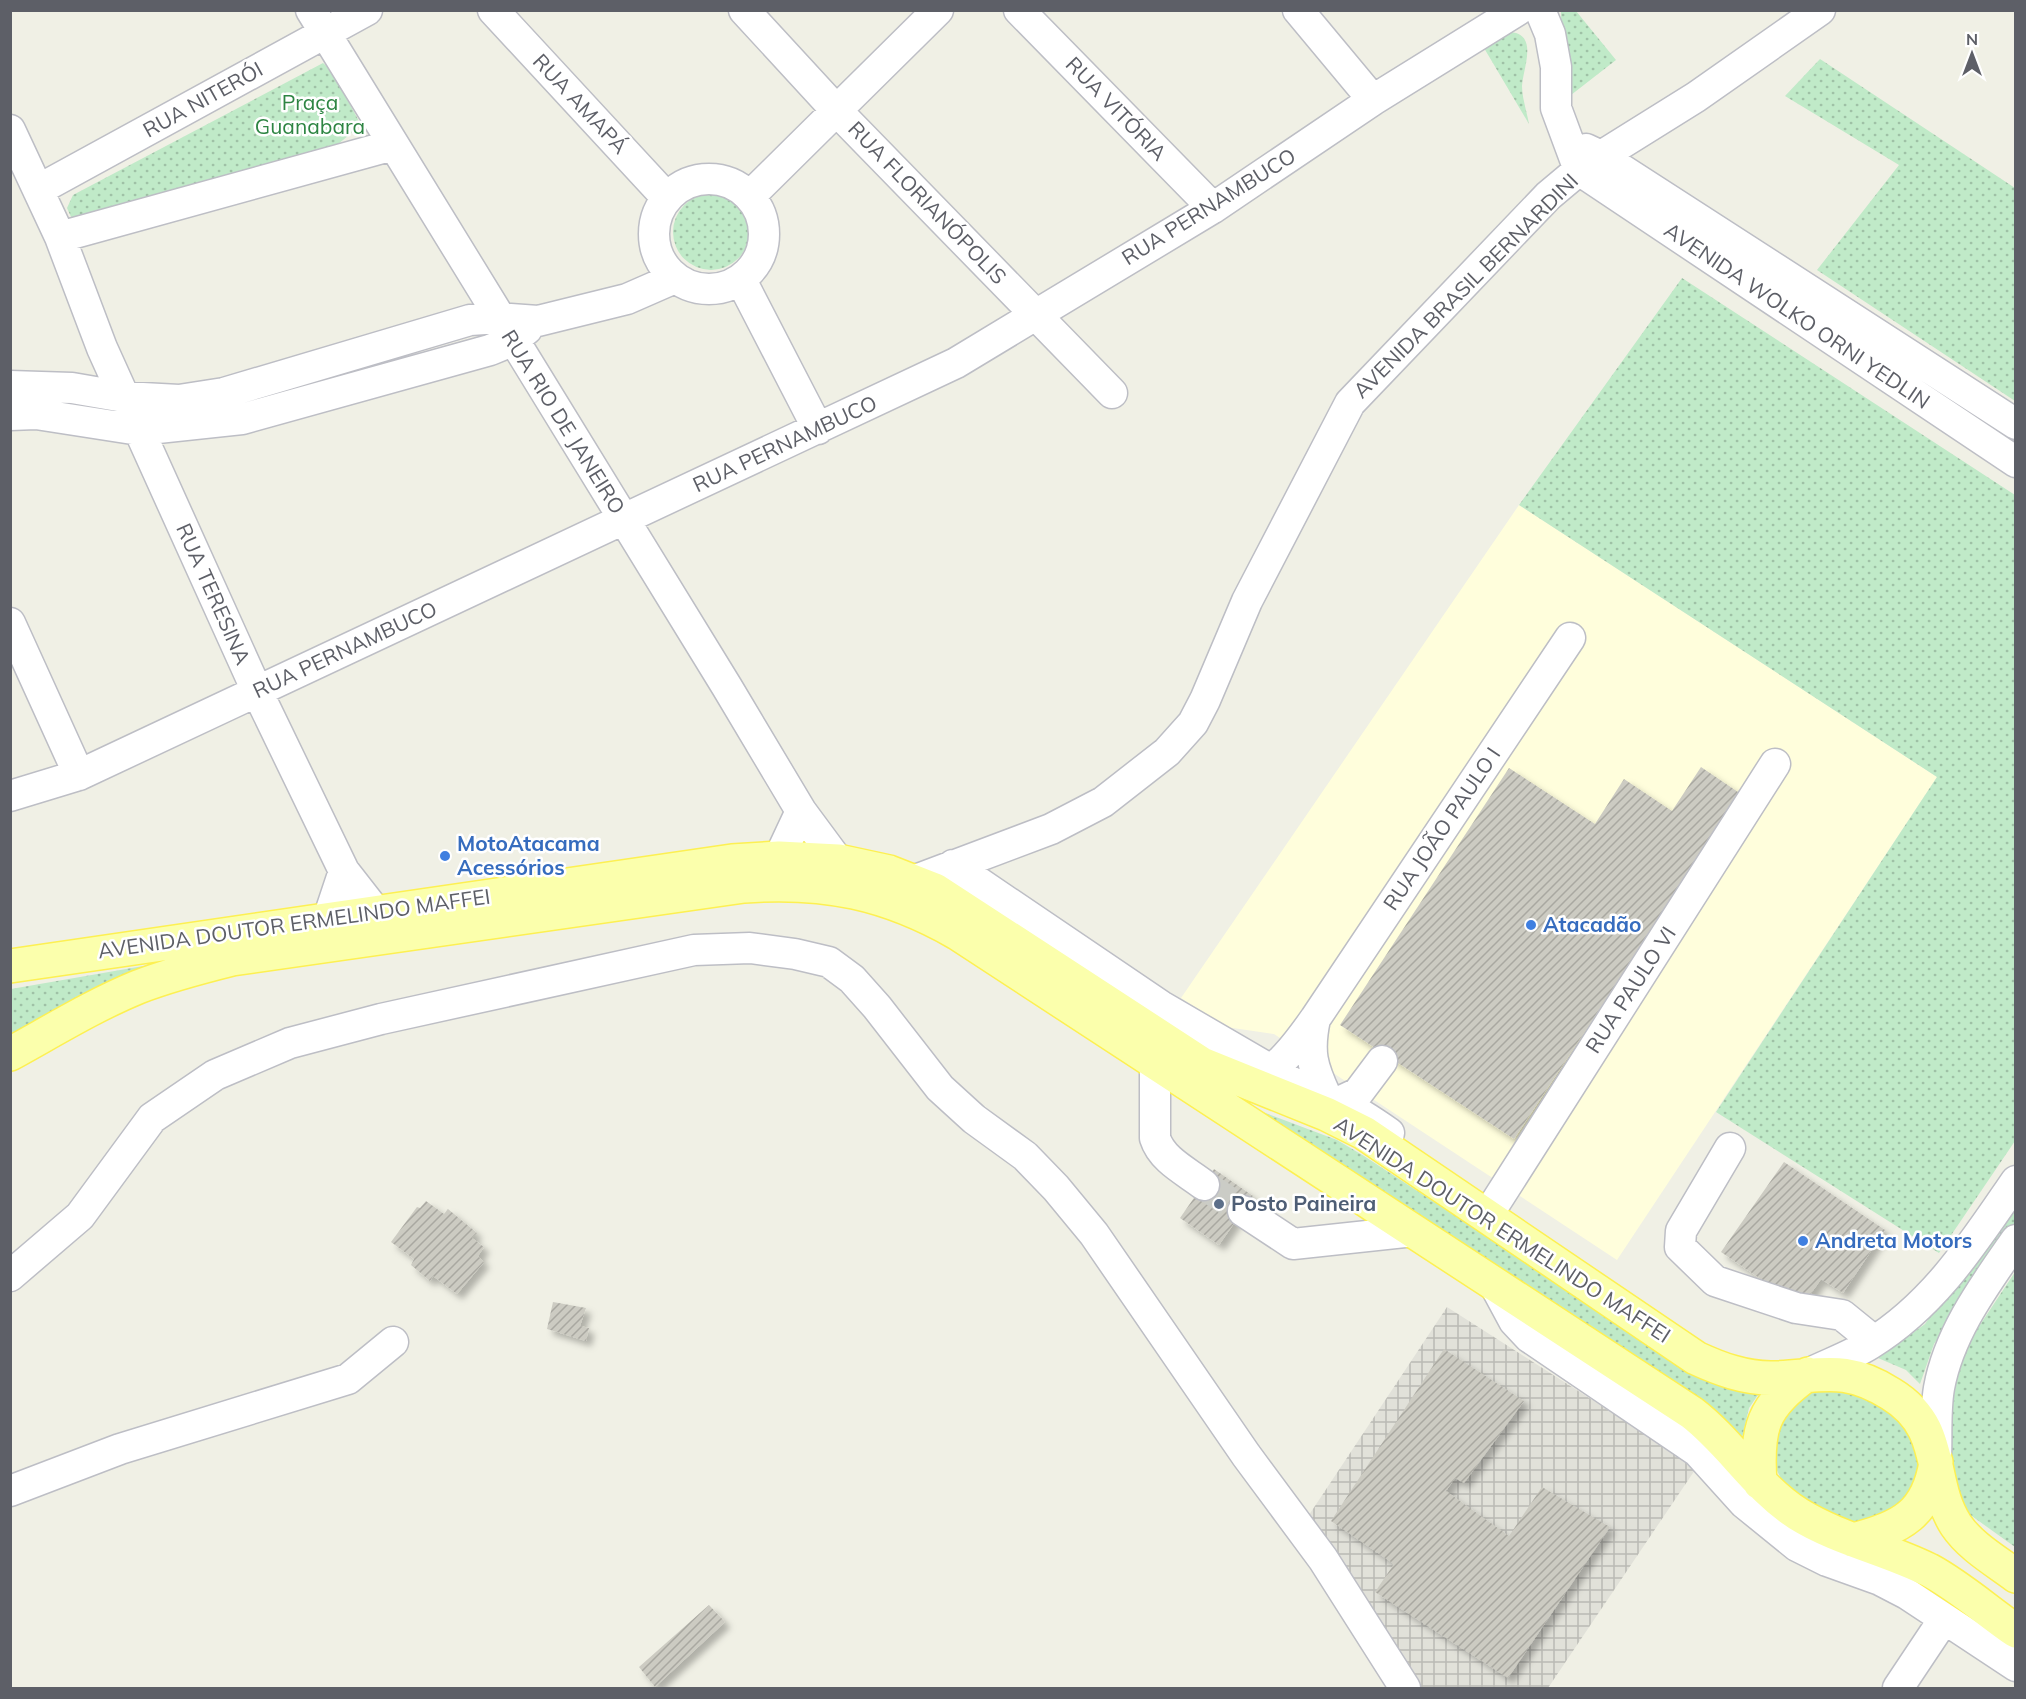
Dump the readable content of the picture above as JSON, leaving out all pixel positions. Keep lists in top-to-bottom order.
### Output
{
  "streets": {
    "main road": ["AVENIDA DOUTOR ERMELINDO MAFFEI"],
    "street": [
      "RUA NITERÓI",
      "RUA AMAPÁ",
      "RUA VITÓRIA",
      "RUA FLORIANÓPOLIS",
      "RUA PERNAMBUCO",
      "AVENIDA BRASIL BERNARDINI",
      "AVENIDA WOLKO ORNI YEDLIN",
      "RUA RIO DE JANEIRO",
      "RUA TERESINA",
      "RUA JOÃO PAULO I",
      "RUA PAULO VI"
    ]
  },
  "crossings": [
    ["RUA NITERÓI", "RUA RIO DE JANEIRO"],
    ["RUA NITERÓI", "RUA TERESINA"],
    ["RUA VITÓRIA", "RUA PERNAMBUCO"],
    ["RUA FLORIANÓPOLIS", "RUA PERNAMBUCO"],
    ["RUA PERNAMBUCO", "RUA RIO DE JANEIRO"],
    ["RUA PERNAMBUCO", "RUA TERESINA"],
    ["AVENIDA BRASIL BERNARDINI", "AVENIDA WOLKO ORNI YEDLIN"],
    ["AVENIDA BRASIL BERNARDINI", "AVENIDA DOUTOR ERMELINDO MAFFEI"],
    ["RUA RIO DE JANEIRO", "AVENIDA DOUTOR ERMELINDO MAFFEI"],
    ["RUA TERESINA", "AVENIDA DOUTOR ERMELINDO MAFFEI"],
    ["RUA JOÃO PAULO I", "AVENIDA DOUTOR ERMELINDO MAFFEI"],
    ["AVENIDA DOUTOR ERMELINDO MAFFEI", "RUA PAULO VI"]
  ],
  "parks": ["Praça Guanabara"],
  "places": [
    "MotoAtacama Acessórios",
    "Atacadão",
    "Posto Paineira",
    "Andreta Motors"
  ],
  "north": "top"
}
